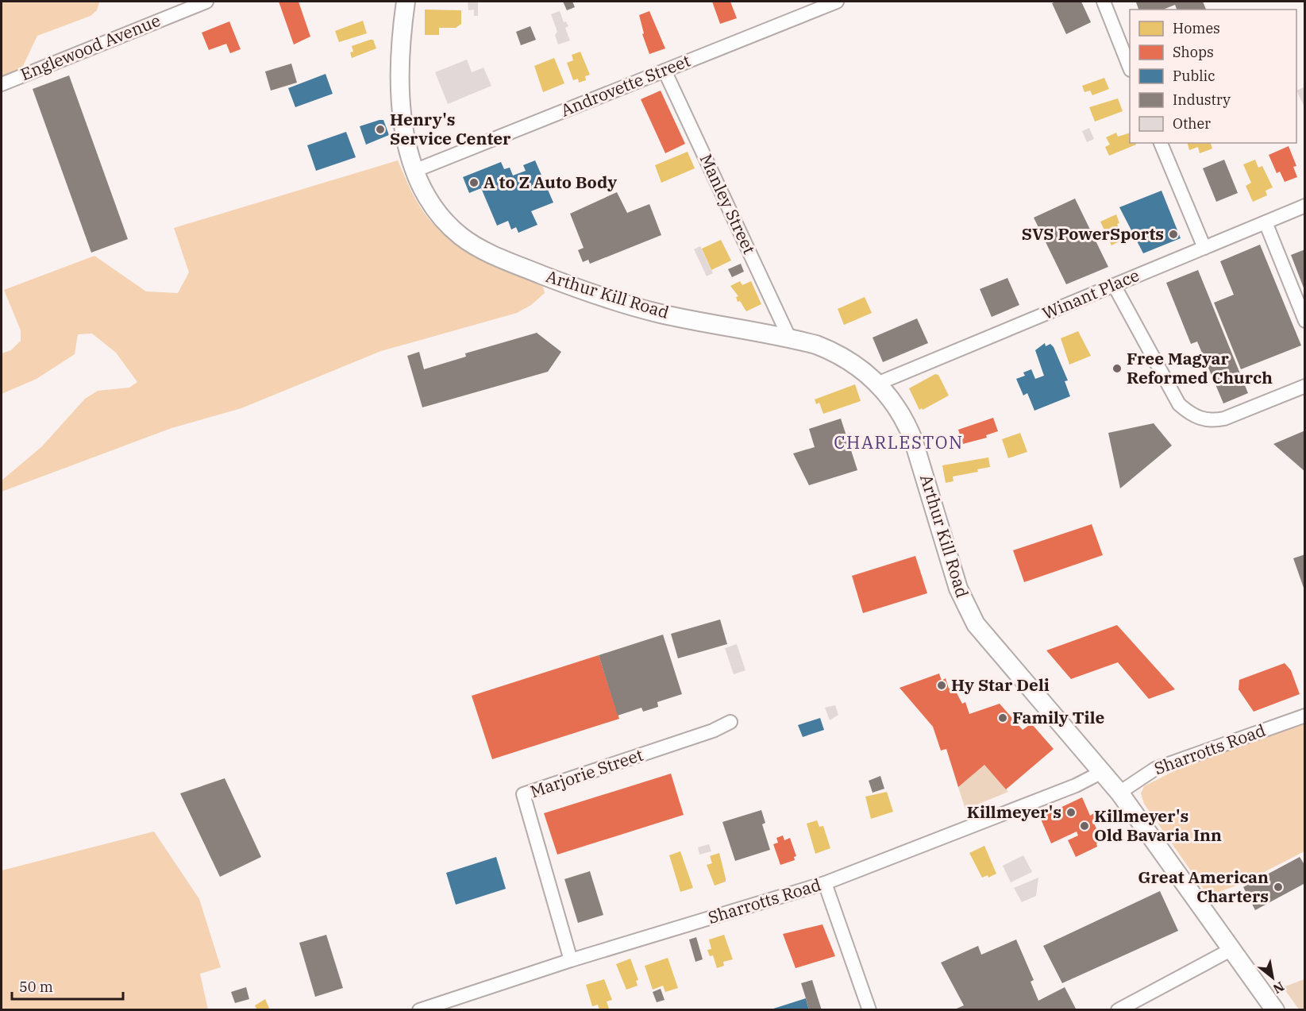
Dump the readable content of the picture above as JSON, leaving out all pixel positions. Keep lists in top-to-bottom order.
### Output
{
  "streets": {
    "street": [
      "Englewood Avenue",
      "Androvette Street",
      "Manley Street",
      "Arthur Kill Road",
      "Winant Place",
      "Sharrotts Road",
      "Marjorie Street"
    ]
  },
  "crossings": [
    ["Androvette Street", "Manley Street"],
    ["Androvette Street", "Arthur Kill Road"],
    ["Manley Street", "Arthur Kill Road"],
    ["Arthur Kill Road", "Winant Place"],
    ["Arthur Kill Road", "Sharrotts Road"],
    ["Sharrotts Road", "Marjorie Street"]
  ],
  "districts": ["CHARLESTON"],
  "places": [
    "Henry's Service Center",
    "A to Z Auto Body",
    "SVS PowerSports",
    "Free Magyar Reformed Church",
    "Hy Star Deli",
    "Family Tile",
    "Killmeyer's",
    "Killmeyer's Old Bavaria Inn",
    "Great American Charters"
  ],
  "legend": [
    "Homes",
    "Shops",
    "Public",
    "Industry",
    "Other"
  ],
  "scale_bar": "50 m",
  "north": "bottom right"
}
